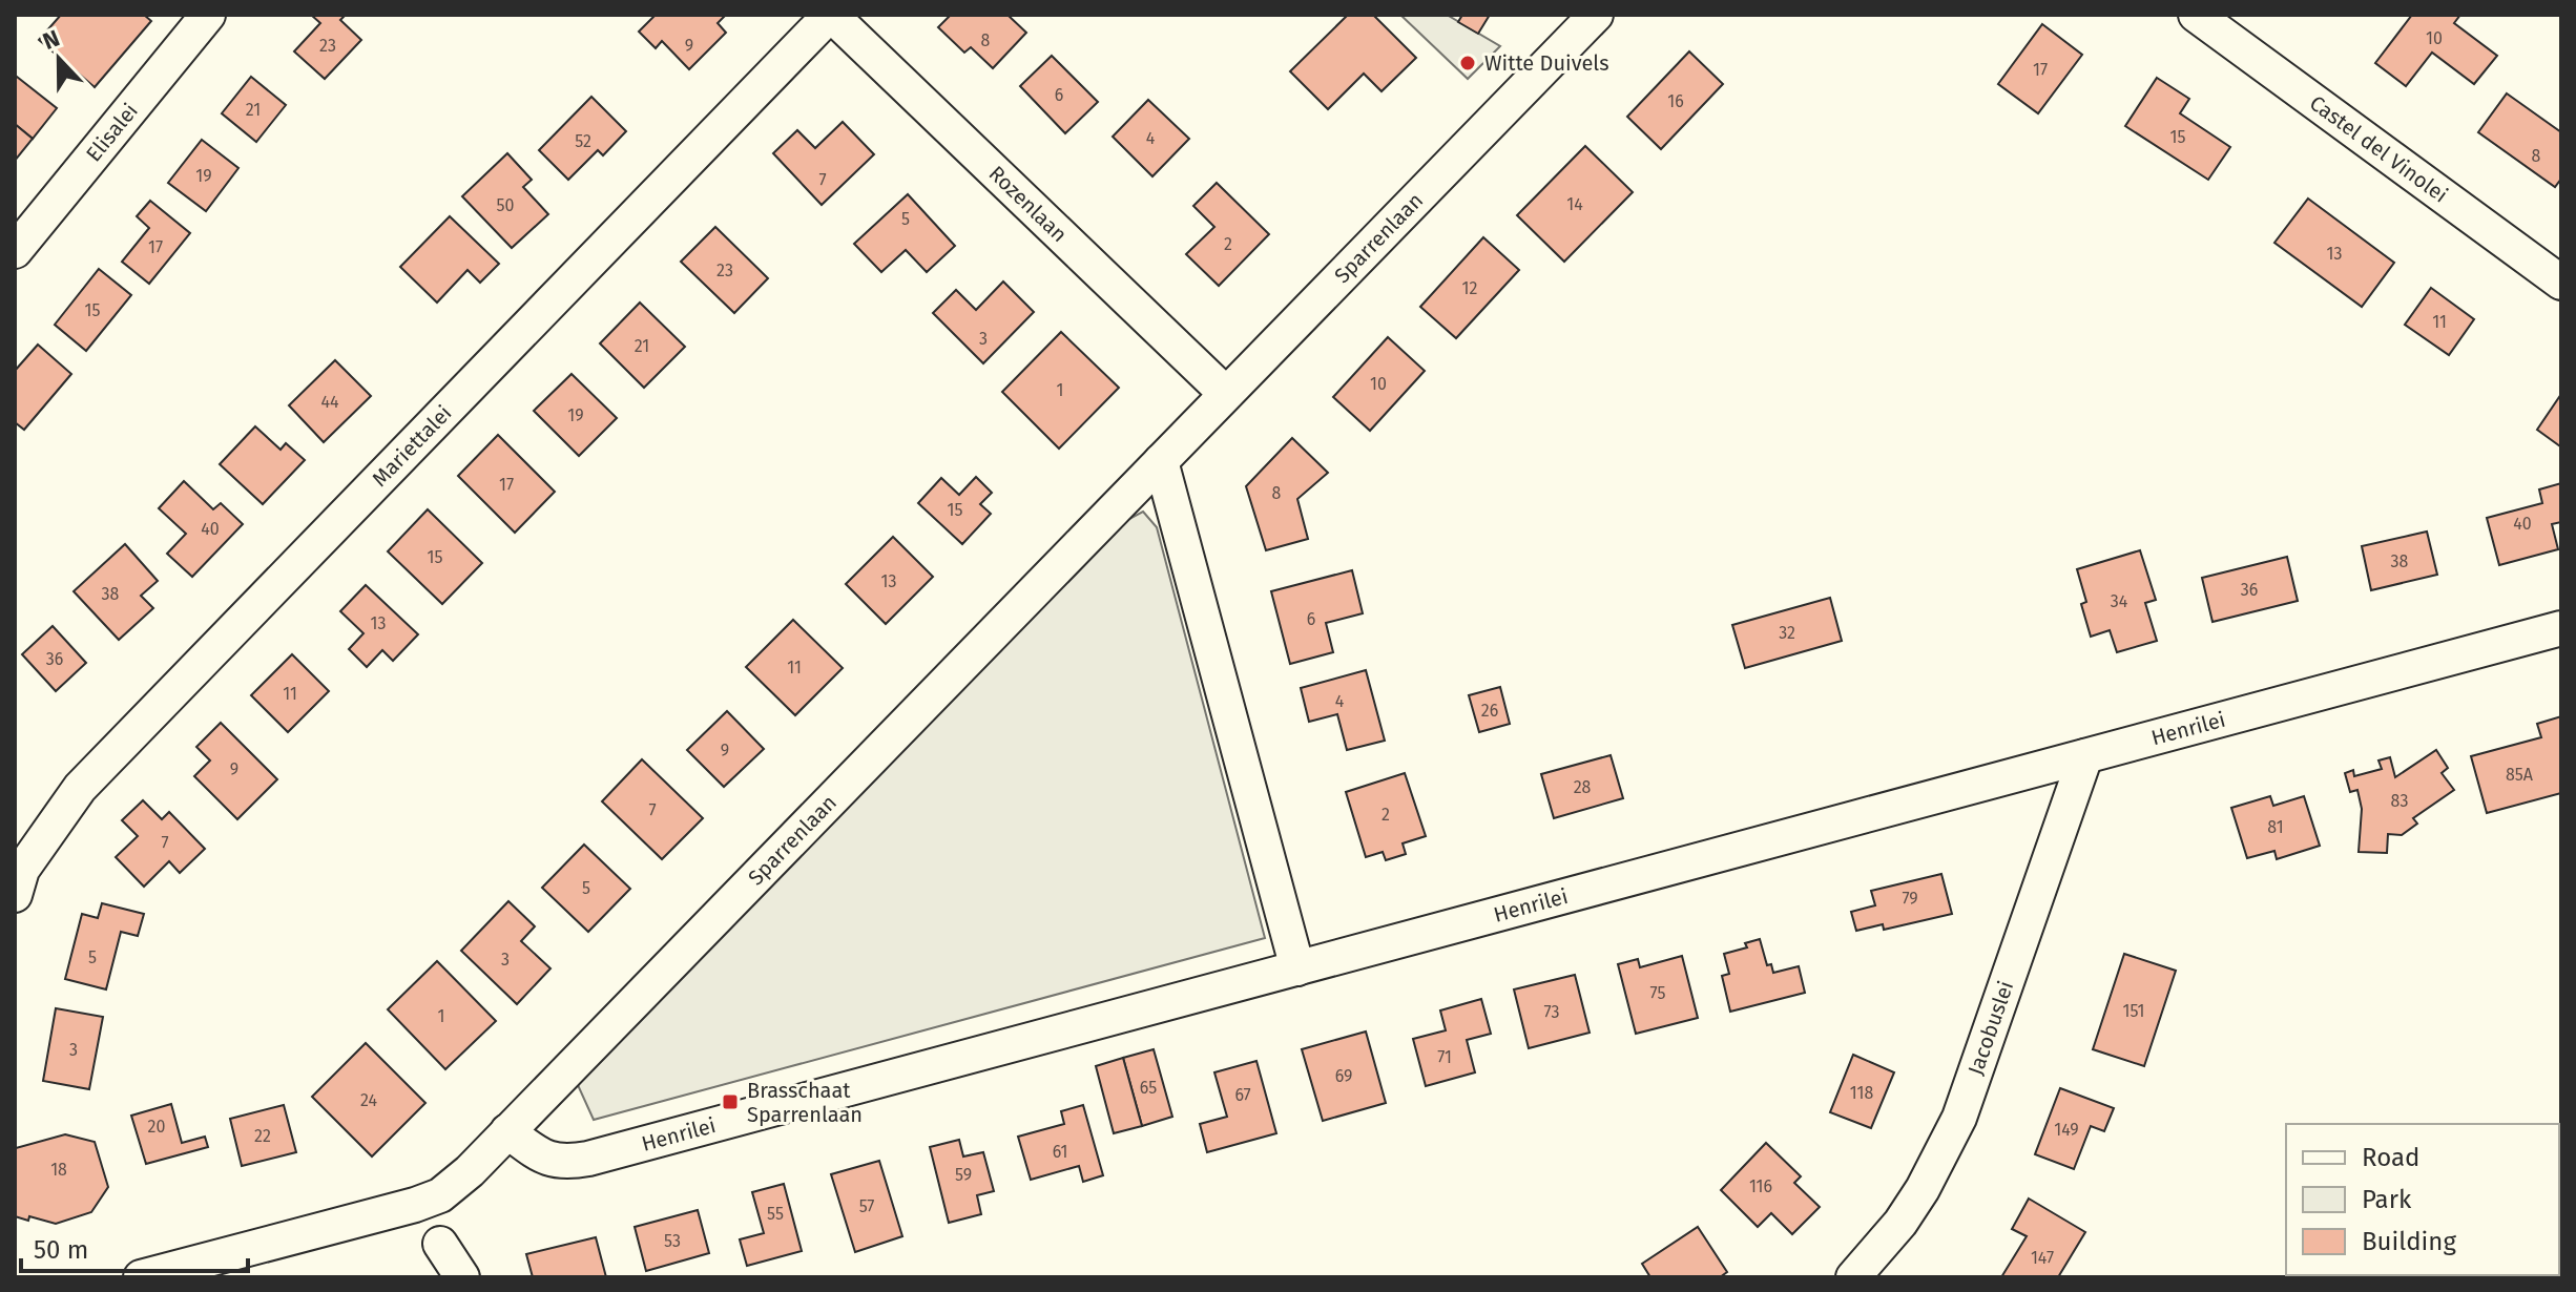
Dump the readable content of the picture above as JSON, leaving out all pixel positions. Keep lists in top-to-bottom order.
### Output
{
  "streets": {
    "street": [
      "Elisalei",
      "Castel del Vinolei",
      "Rozenlaan",
      "Sparrenlaan",
      "Mariettalei",
      "Henrilei",
      "Jacobuslei"
    ]
  },
  "crossings": [
    ["Rozenlaan", "Sparrenlaan"],
    ["Rozenlaan", "Mariettalei"],
    ["Sparrenlaan", "Henrilei"],
    ["Henrilei", "Jacobuslei"]
  ],
  "places": {
    "other": ["Witte Duivels"],
    "transit": ["Brasschaat Sparrenlaan"]
  },
  "house_numbers": [
    "10",
    "8",
    "23",
    "9",
    "17",
    "6",
    "16",
    "21",
    "15",
    "4",
    "52",
    "8",
    "19",
    "7",
    "14",
    "50",
    "5",
    "2",
    "17",
    "13",
    "23",
    "12",
    "15",
    "11",
    "3",
    "21",
    "10",
    "1",
    "44",
    "19",
    "17",
    "8",
    "15",
    "40",
    "40",
    "15",
    "38",
    "13",
    "36",
    "38",
    "34",
    "6",
    "13",
    "32",
    "36",
    "11",
    "11",
    "4",
    "26",
    "9",
    "9",
    "85A",
    "28",
    "83",
    "7",
    "2",
    "81",
    "7",
    "5",
    "79",
    "5",
    "3",
    "75",
    "151",
    "73",
    "1",
    "3",
    "71",
    "69",
    "65",
    "118",
    "67",
    "24",
    "20",
    "149",
    "22",
    "61",
    "18",
    "59",
    "116",
    "57",
    "55",
    "53",
    "147"
  ],
  "legend": ["Road", "Park", "Building"],
  "scale_bar": "50 m",
  "north": "top"
}
